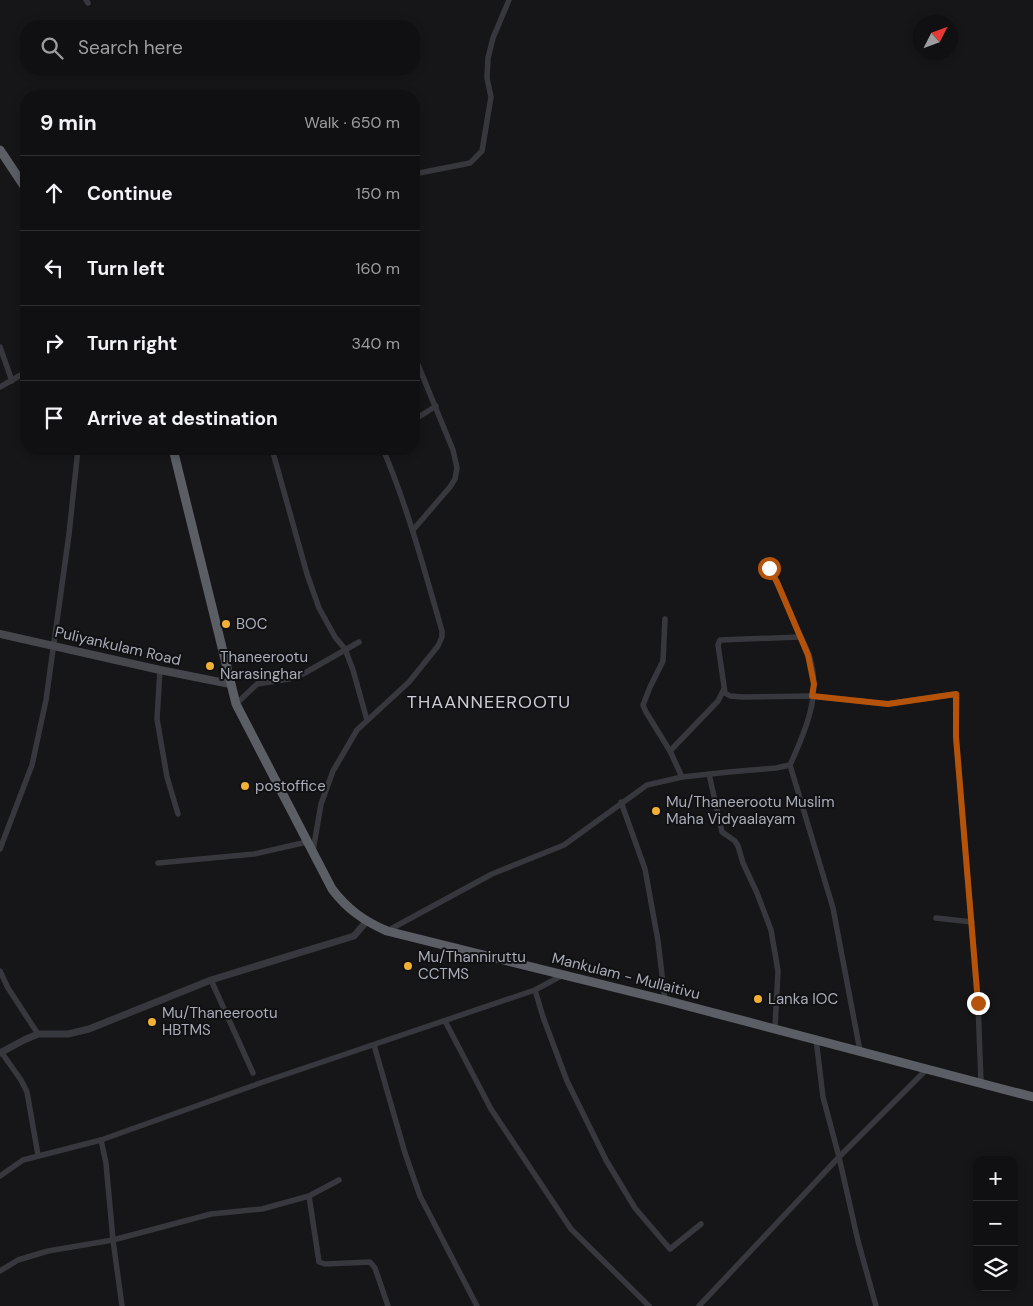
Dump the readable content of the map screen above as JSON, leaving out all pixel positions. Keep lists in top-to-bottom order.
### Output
{
  "streets": {
    "highway": ["Mankulam - Mullaitivu"],
    "main road": ["Puliyankulam Road"]
  },
  "crossings": [
    ["Puliyankulam Road", "Mankulam - Mullaitivu"]
  ],
  "districts": ["THAANNEEROOTU"],
  "places": [
    "BOC",
    "Thaneerootu Narasinghar",
    "postoffice",
    "Mu/Thaneerootu Muslim Maha Vidyaalayam",
    "Mu/Thanniruttu CCTMS",
    "Lanka IOC",
    "Mu/Thaneerootu HBTMS"
  ],
  "north": "top right",
  "page": {
    "search": "Search here",
    "heading": ["9 min", "Walk · 650 m"],
    "list": [
      ["Continue", "150 m"],
      ["Turn left", "160 m"],
      ["Turn right", "340 m"],
      "Arrive at destination"
    ],
    "map_buttons": ["+", "−"]
  }
}
